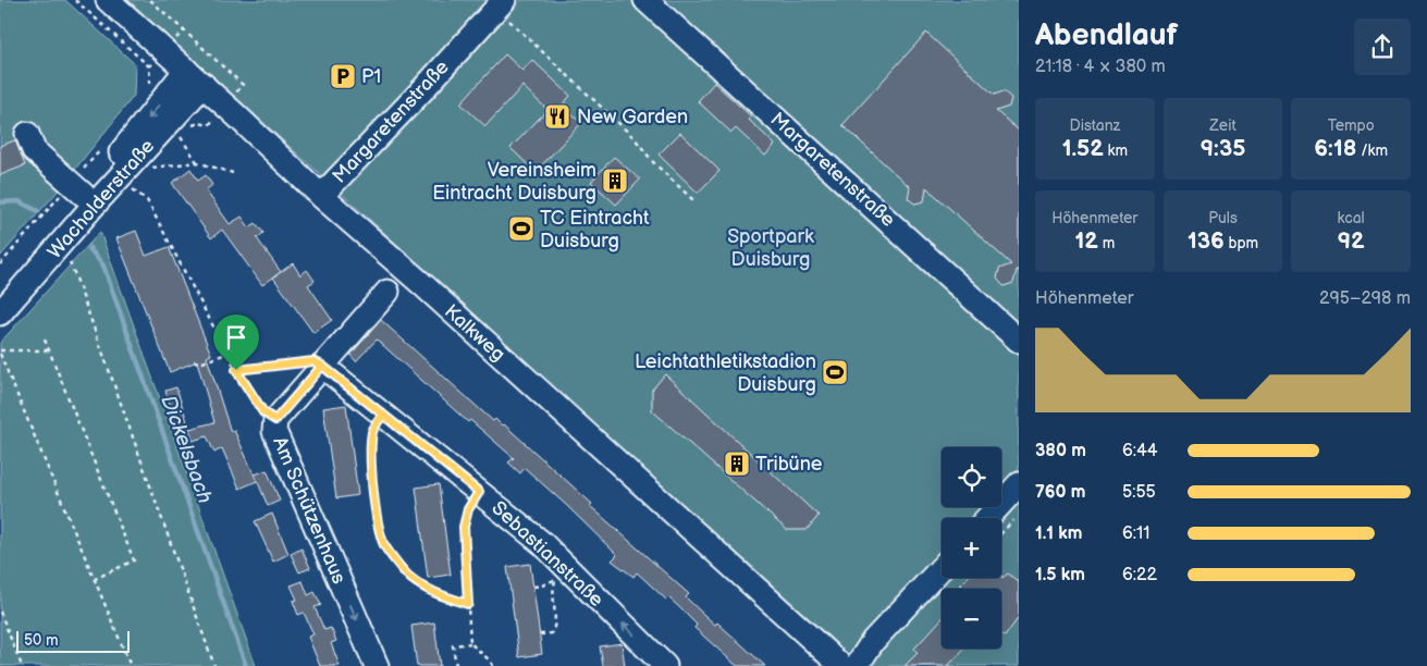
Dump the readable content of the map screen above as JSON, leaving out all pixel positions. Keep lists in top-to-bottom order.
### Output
{
  "streets": {
    "street": [
      "Margaretenstraße",
      "Wacholderstraße",
      "Kalkweg",
      "Am Schützenhaus",
      "Sebastianstraße"
    ]
  },
  "crossings": [
    ["Margaretenstraße", "Kalkweg"],
    ["Wacholderstraße", "Kalkweg"],
    ["Am Schützenhaus", "Sebastianstraße"]
  ],
  "one_way": ["Am Schützenhaus", "Sebastianstraße"],
  "water": ["Dickelsbach"],
  "parks": ["Sportpark Duisburg"],
  "places": {
    "parking": ["P1"],
    "restaurant": ["New Garden"],
    "building": ["Vereinsheim Eintracht Duisburg", "Tribüne"],
    "sports": ["TC Eintracht Duisburg", "Leichtathletikstadion Duisburg"]
  },
  "scale_bar": "50 m",
  "page": {
    "heading": ["Abendlauf", "21:18 · 4 × 380 m"],
    "stats": [
      ["Distanz", "1.52 km"],
      ["Zeit", "9:35"],
      ["Tempo", "6:18 /km"],
      ["Höhenmeter", "12 m"],
      ["Puls", "136 bpm"],
      ["kcal", "92"]
    ],
    "chart": ["Höhenmeter", "295–298 m"],
    "list": [
      {
        "name": "380 m",
        "note": "6:44"
      },
      {
        "name": "760 m",
        "note": "5:55"
      },
      {
        "name": "1.1 km",
        "note": "6:11"
      },
      {
        "name": "1.5 km",
        "note": "6:22"
      }
    ],
    "map_buttons": ["+", "−"],
    "scale": "50 m"
  }
}
